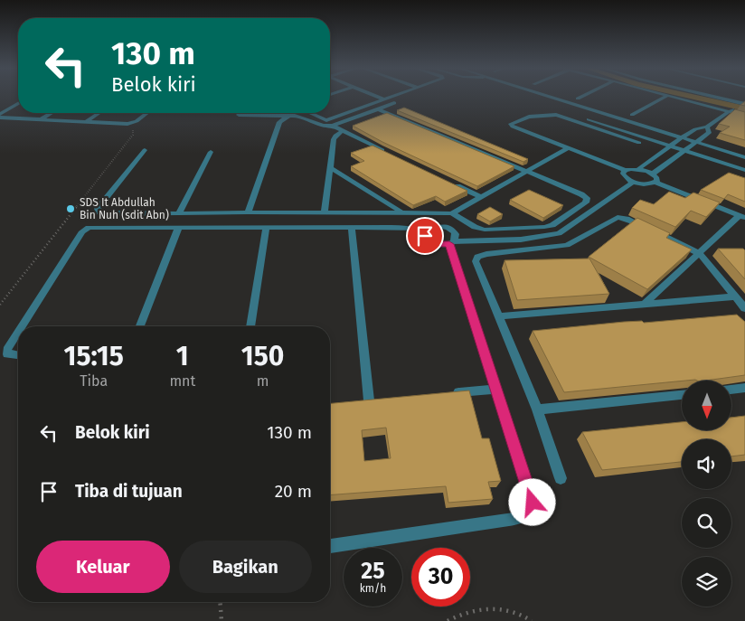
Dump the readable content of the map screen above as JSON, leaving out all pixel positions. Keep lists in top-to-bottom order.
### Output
{
  "places": ["SDS It Abdullah Bin Nuh (sdit Abn)"],
  "north": "bottom",
  "page": {
    "turn": ["130 m", "Belok kiri"],
    "eta": [
      "15:15",
      "Tiba",
      "1",
      "mnt",
      "150",
      "m"
    ],
    "list": [
      {
        "name": "Belok kiri",
        "value": "130 m"
      },
      {
        "name": "Tiba di tujuan",
        "value": "20 m"
      }
    ],
    "buttons": ["Keluar", "Bagikan"],
    "speed": "25 km/h",
    "limit": "30"
  }
}
